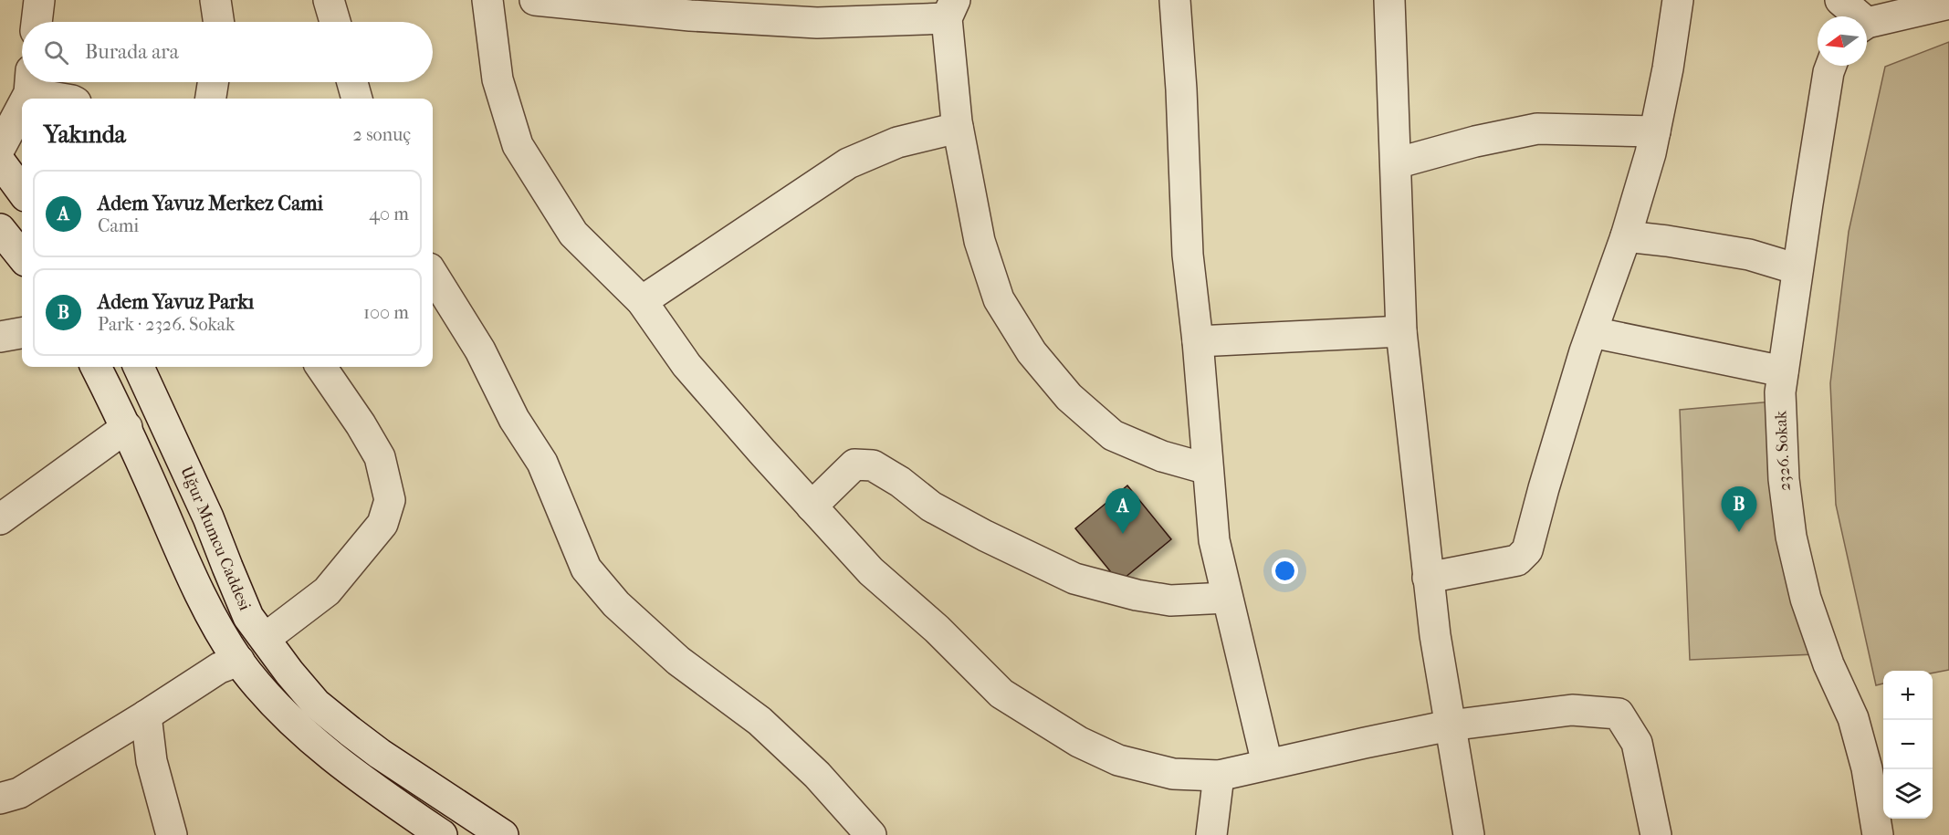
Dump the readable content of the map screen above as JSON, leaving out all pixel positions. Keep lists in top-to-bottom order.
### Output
{
  "streets": {
    "street": ["2326. Sokak", "Uğur Mumcu Caddesi"]
  },
  "north": "left",
  "page": {
    "search": "Burada ara",
    "heading": ["Yakında", "2 sonuç"],
    "list": [
      {
        "mark": "A",
        "name": "Adem Yavuz Merkez Cami",
        "note": "Cami",
        "value": "40 m"
      },
      {
        "mark": "B",
        "name": "Adem Yavuz Parkı",
        "note": "Park · 2326. Sokak",
        "value": "100 m"
      }
    ],
    "pins": ["B", "A"],
    "map_buttons": ["+", "−"]
  }
}
